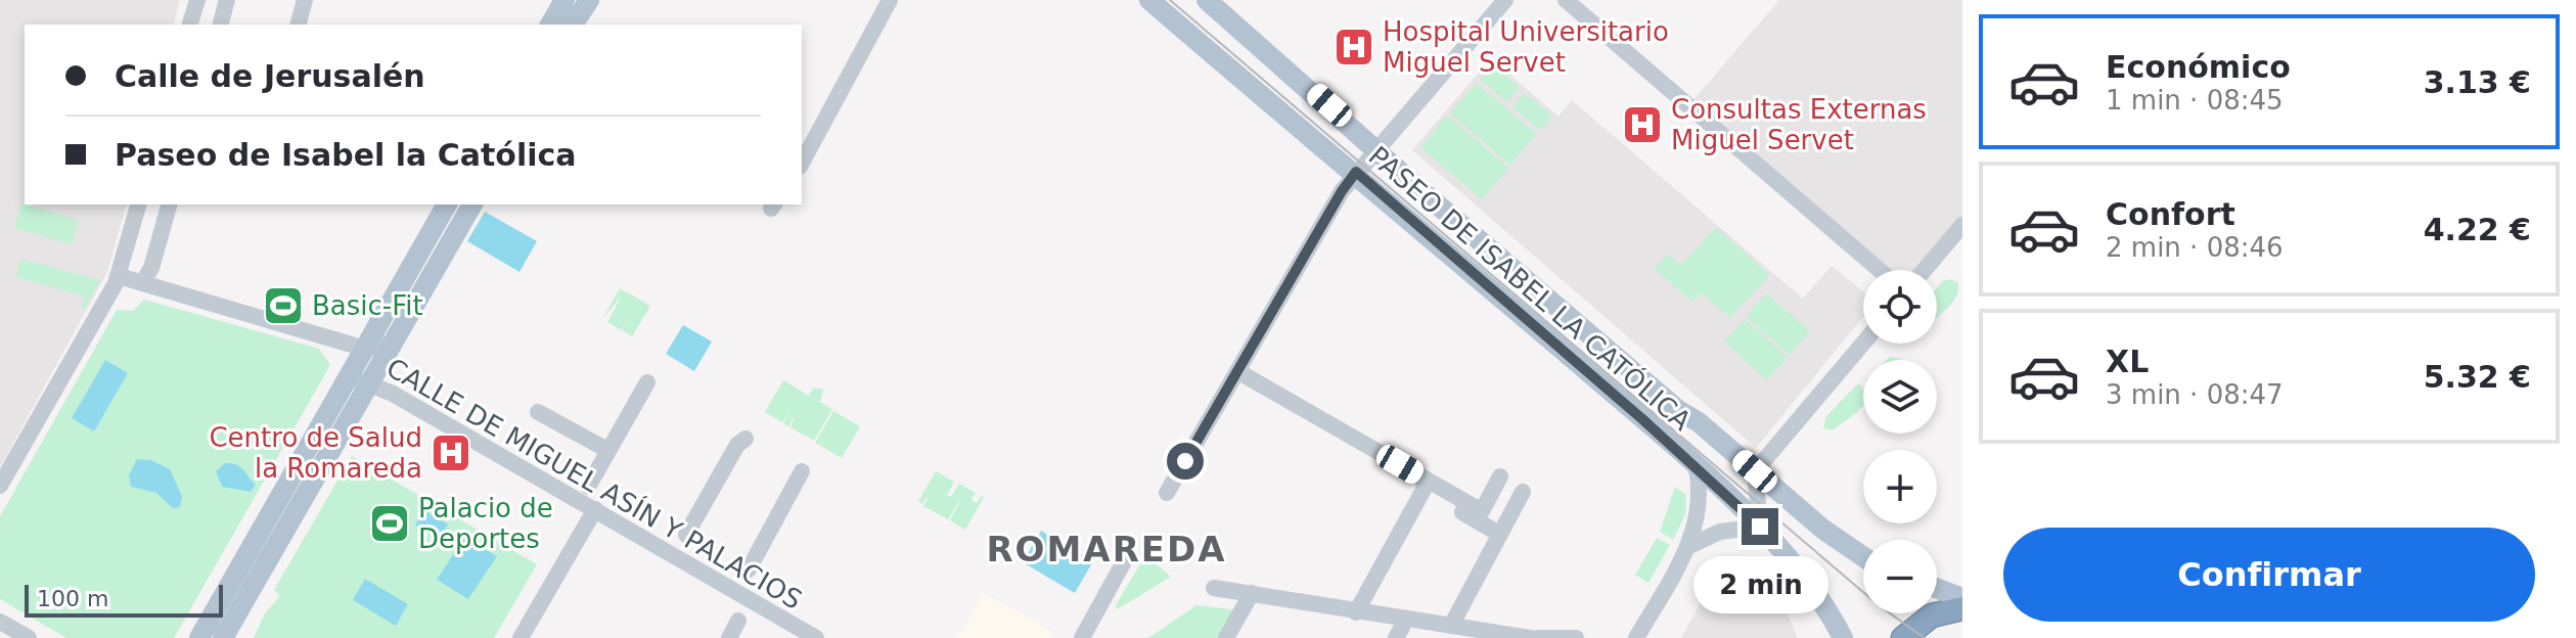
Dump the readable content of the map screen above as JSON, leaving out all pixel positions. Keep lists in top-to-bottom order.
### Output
{
  "streets": {
    "main road": ["PASEO DE ISABEL LA CATÓLICA"],
    "street": ["CALLE DE MIGUEL ASÍN Y PALACIOS"]
  },
  "districts": ["ROMAREDA"],
  "places": {
    "hospital": ["Hospital Universitario Miguel Servet", "Consultas Externas Miguel Servet", "Centro de Salud la Romareda"],
    "sports": ["Basic-Fit", "Palacio de Deportes"]
  },
  "scale_bar": "100 m",
  "page": {
    "list": [
      {
        "name": "Económico",
        "note": "1 min · 08:45",
        "value": "3.13 €"
      },
      {
        "name": "Confort",
        "note": "2 min · 08:46",
        "value": "4.22 €"
      },
      {
        "name": "XL",
        "note": "3 min · 08:47",
        "value": "5.32 €"
      }
    ],
    "banner": ["Calle de Jerusalén", "Paseo de Isabel la Católica"],
    "map_buttons": ["+", "−"],
    "buttons": "Confirmar",
    "bubble": "2 min",
    "scale": "100 m"
  }
}
